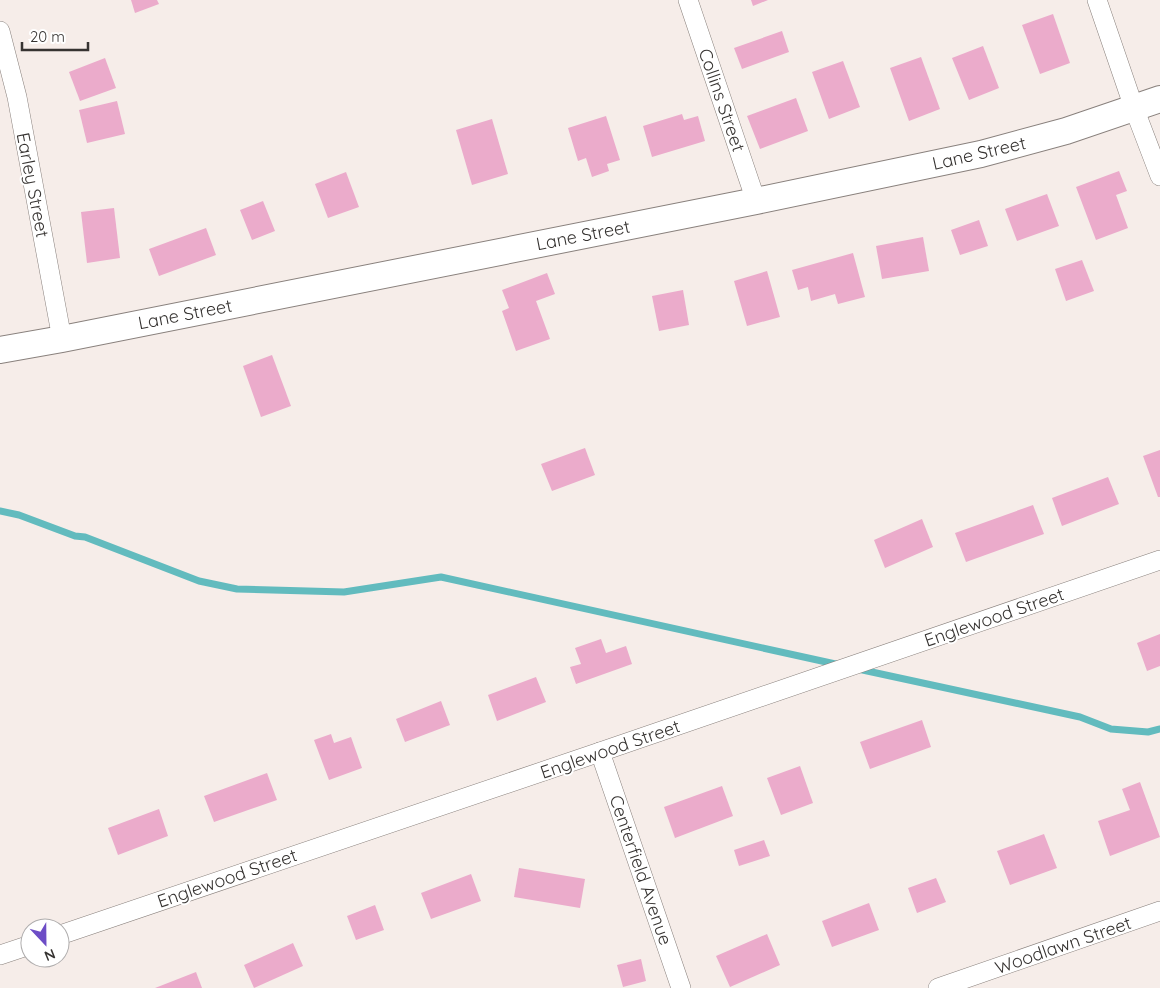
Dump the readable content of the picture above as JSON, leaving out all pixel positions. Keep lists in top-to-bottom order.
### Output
{
  "streets": {
    "main road": ["Lane Street"],
    "street": [
      "Collins Street",
      "Earley Street",
      "Englewood Street",
      "Centerfield Avenue",
      "Woodlawn Street"
    ]
  },
  "crossings": [
    ["Collins Street", "Lane Street"],
    ["Lane Street", "Earley Street"],
    ["Englewood Street", "Centerfield Avenue"]
  ],
  "scale_bar": "20 m",
  "north": "bottom"
}
